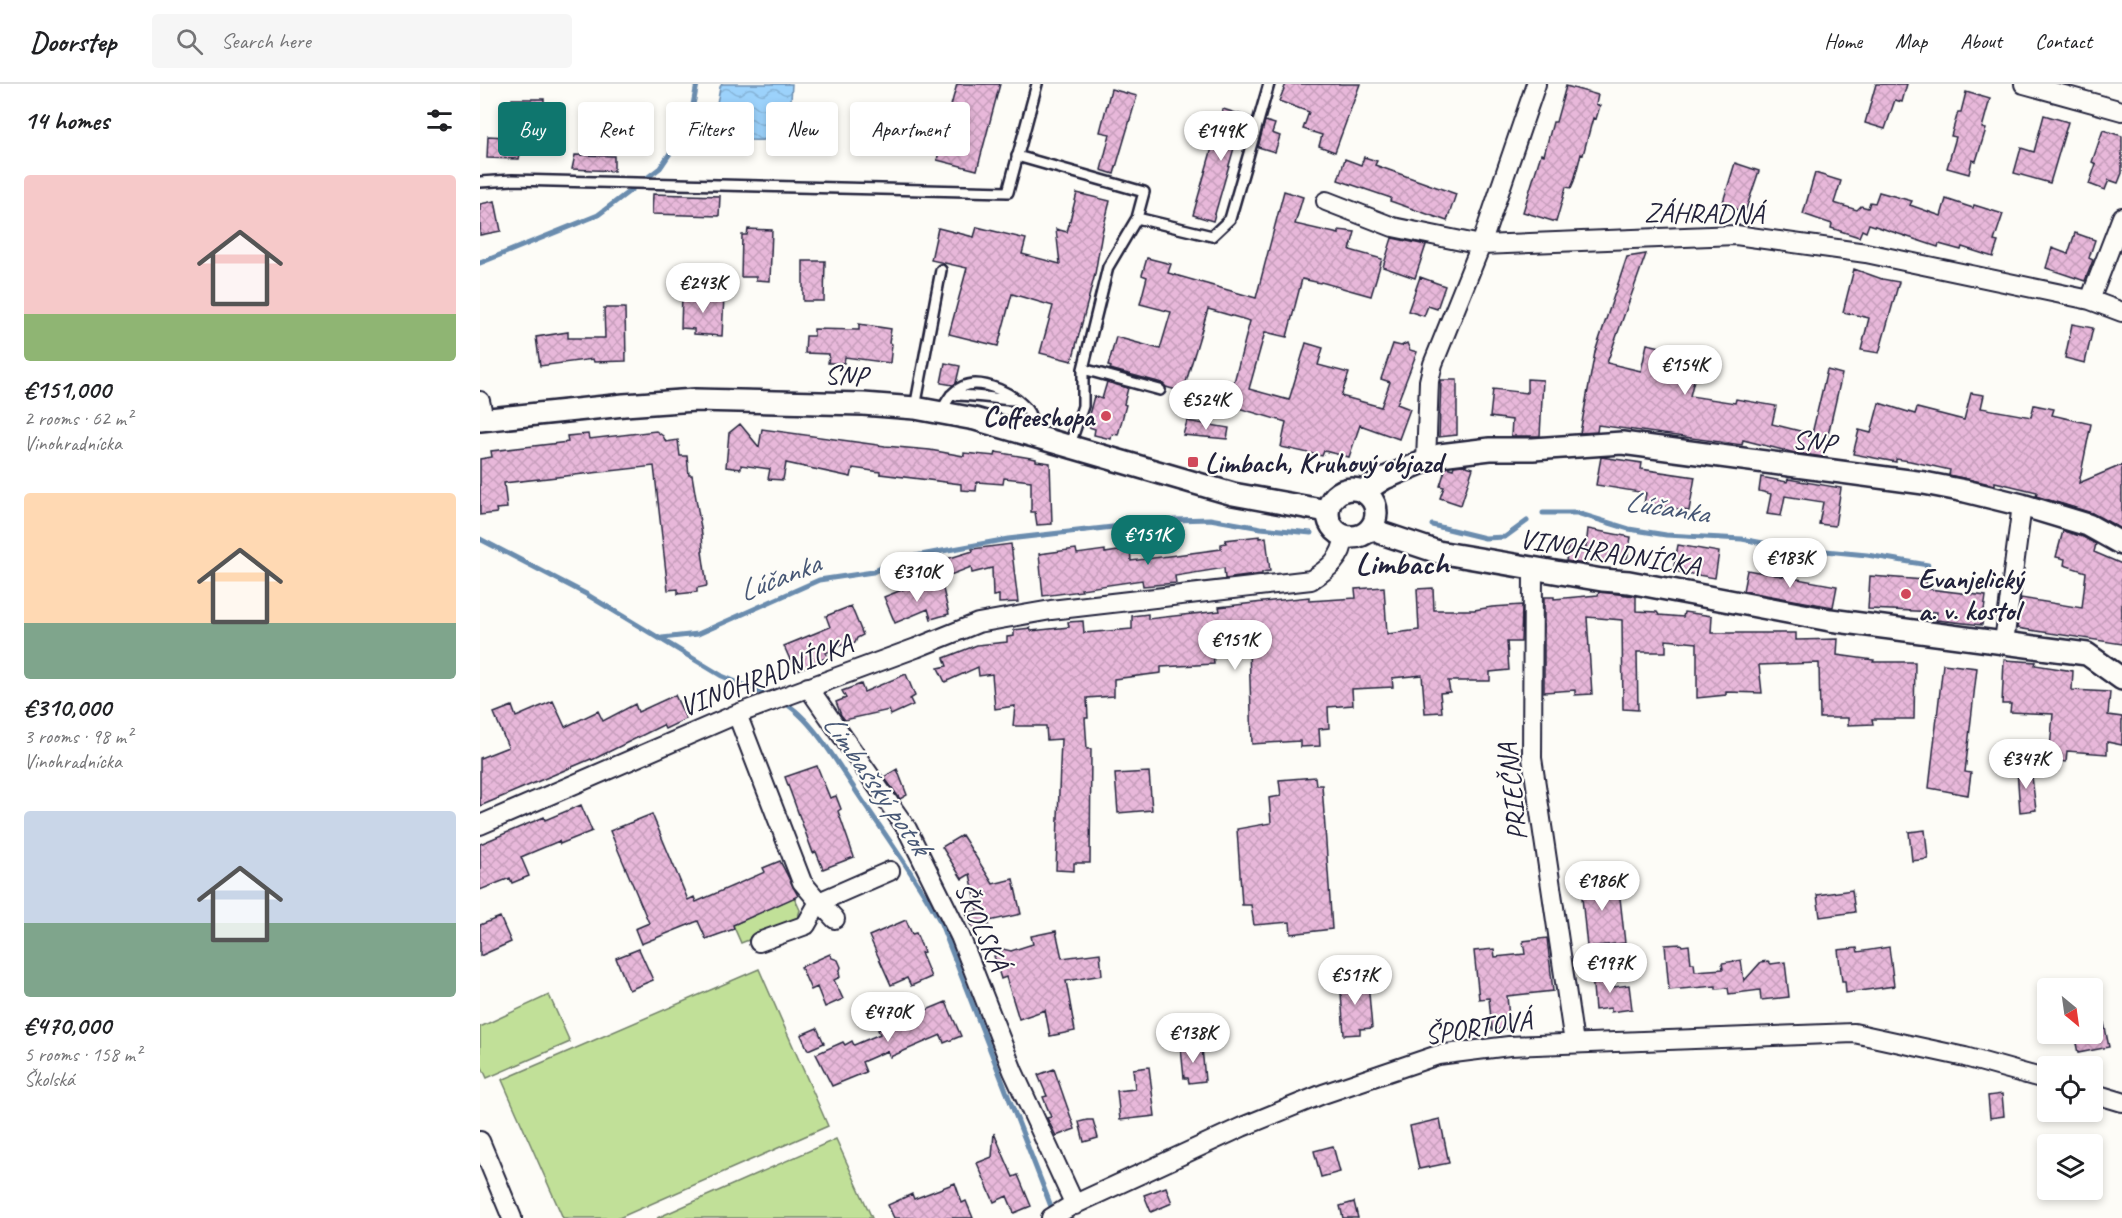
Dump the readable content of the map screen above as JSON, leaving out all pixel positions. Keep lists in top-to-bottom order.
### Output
{
  "streets": {
    "street": [
      "ZÁHRADNÁ",
      "SNP",
      "VINOHRADNÍCKA",
      "PRIEČNA",
      "ŠKOLSKÁ",
      "ŠPORTOVÁ"
    ]
  },
  "crossings": [
    ["SNP", "VINOHRADNÍCKA"],
    ["VINOHRADNÍCKA", "PRIEČNA"],
    ["VINOHRADNÍCKA", "ŠKOLSKÁ"],
    ["PRIEČNA", "ŠPORTOVÁ"],
    ["ŠKOLSKÁ", "ŠPORTOVÁ"]
  ],
  "districts": ["Limbach"],
  "water": ["Lúčanka", "Limbašský potok"],
  "places": {
    "other": ["Coffeeshopa", "Evanjelický a. v. kostol"],
    "transit": ["Limbach, Kruhový objazd"]
  },
  "north": "bottom right",
  "page": {
    "header": "Doorstep",
    "search": "Search here",
    "nav": [
      "Home",
      "Map",
      "About",
      "Contact"
    ],
    "heading": "14 homes",
    "chip": [
      "Buy",
      "Rent",
      "Filters",
      "New",
      "Apartment"
    ],
    "price": [
      "€149K",
      "€243K",
      "€154K",
      "€524K",
      "€151K",
      "€183K",
      "€310K",
      "€151K",
      "€347K",
      "€186K",
      "€197K",
      "€517K",
      "€470K",
      "€138K"
    ],
    "list": [
      {
        "name": "€151,000",
        "note": "2 rooms · 62 m² · Vinohradnícka"
      },
      {
        "name": "€310,000",
        "note": "3 rooms · 98 m² · Vinohradnícka"
      },
      {
        "name": "€470,000",
        "note": "5 rooms · 158 m² · Školská"
      }
    ]
  }
}
